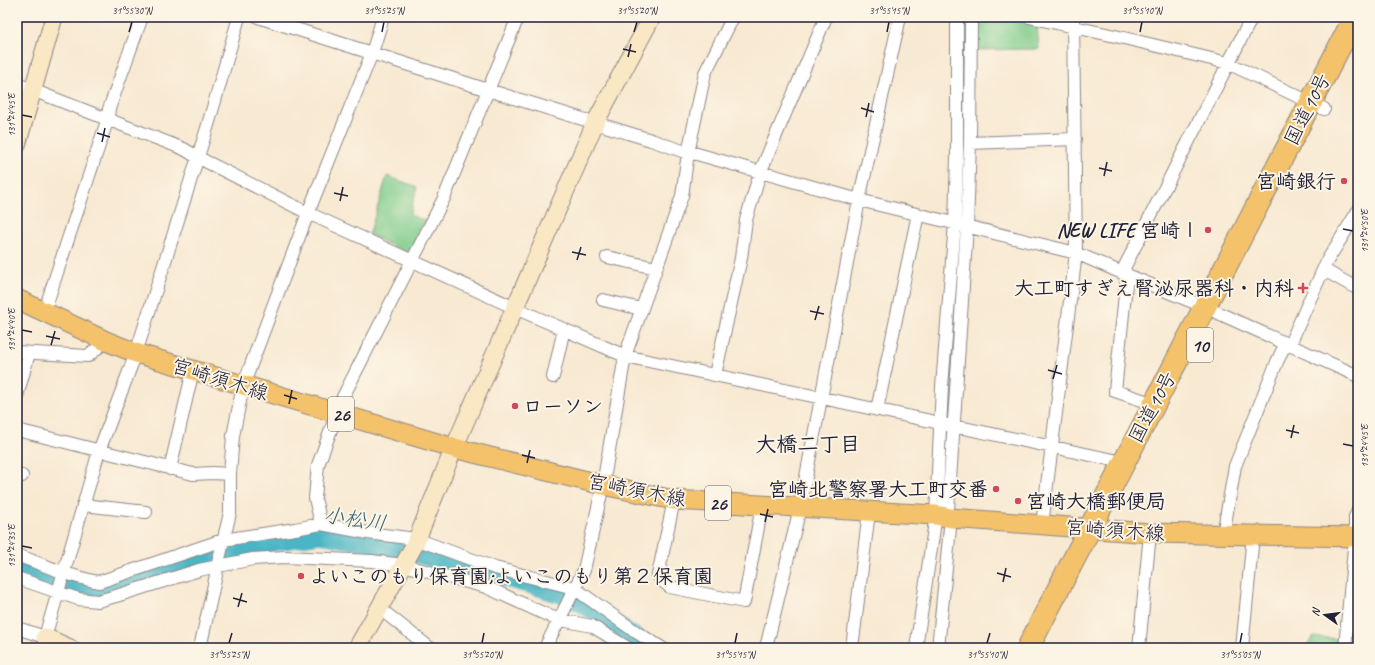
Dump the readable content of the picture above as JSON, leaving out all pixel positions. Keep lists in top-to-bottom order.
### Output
{
  "streets": {
    "highway": ["国道10号", "10"],
    "main road": ["宮崎須木線", "26"]
  },
  "crossings": [
    ["国道10号", "宮崎須木線"]
  ],
  "districts": ["大橋二丁目"],
  "water": ["小松川"],
  "places": {
    "other": [
      "宮崎銀行",
      "NEW LIFE 宮崎Ⅰ",
      "ローソン",
      "宮崎北警察署大工町交番",
      "宮崎大橋郵便局",
      "よいこのもり保育園;よいこのもり第２保育園"
    ],
    "health": ["大工町すぎえ腎泌尿器科・内科"]
  },
  "north": "left",
  "coordinates": [
    "31°55'30\"N",
    "31°55'25\"N",
    "31°55'20\"N",
    "31°55'15\"N",
    "31°55'10\"N",
    "131°24'45\"E",
    "131°24'50\"E",
    "131°24'40\"E",
    "131°24'35\"E",
    "31°55'05\"N"
  ]
}
